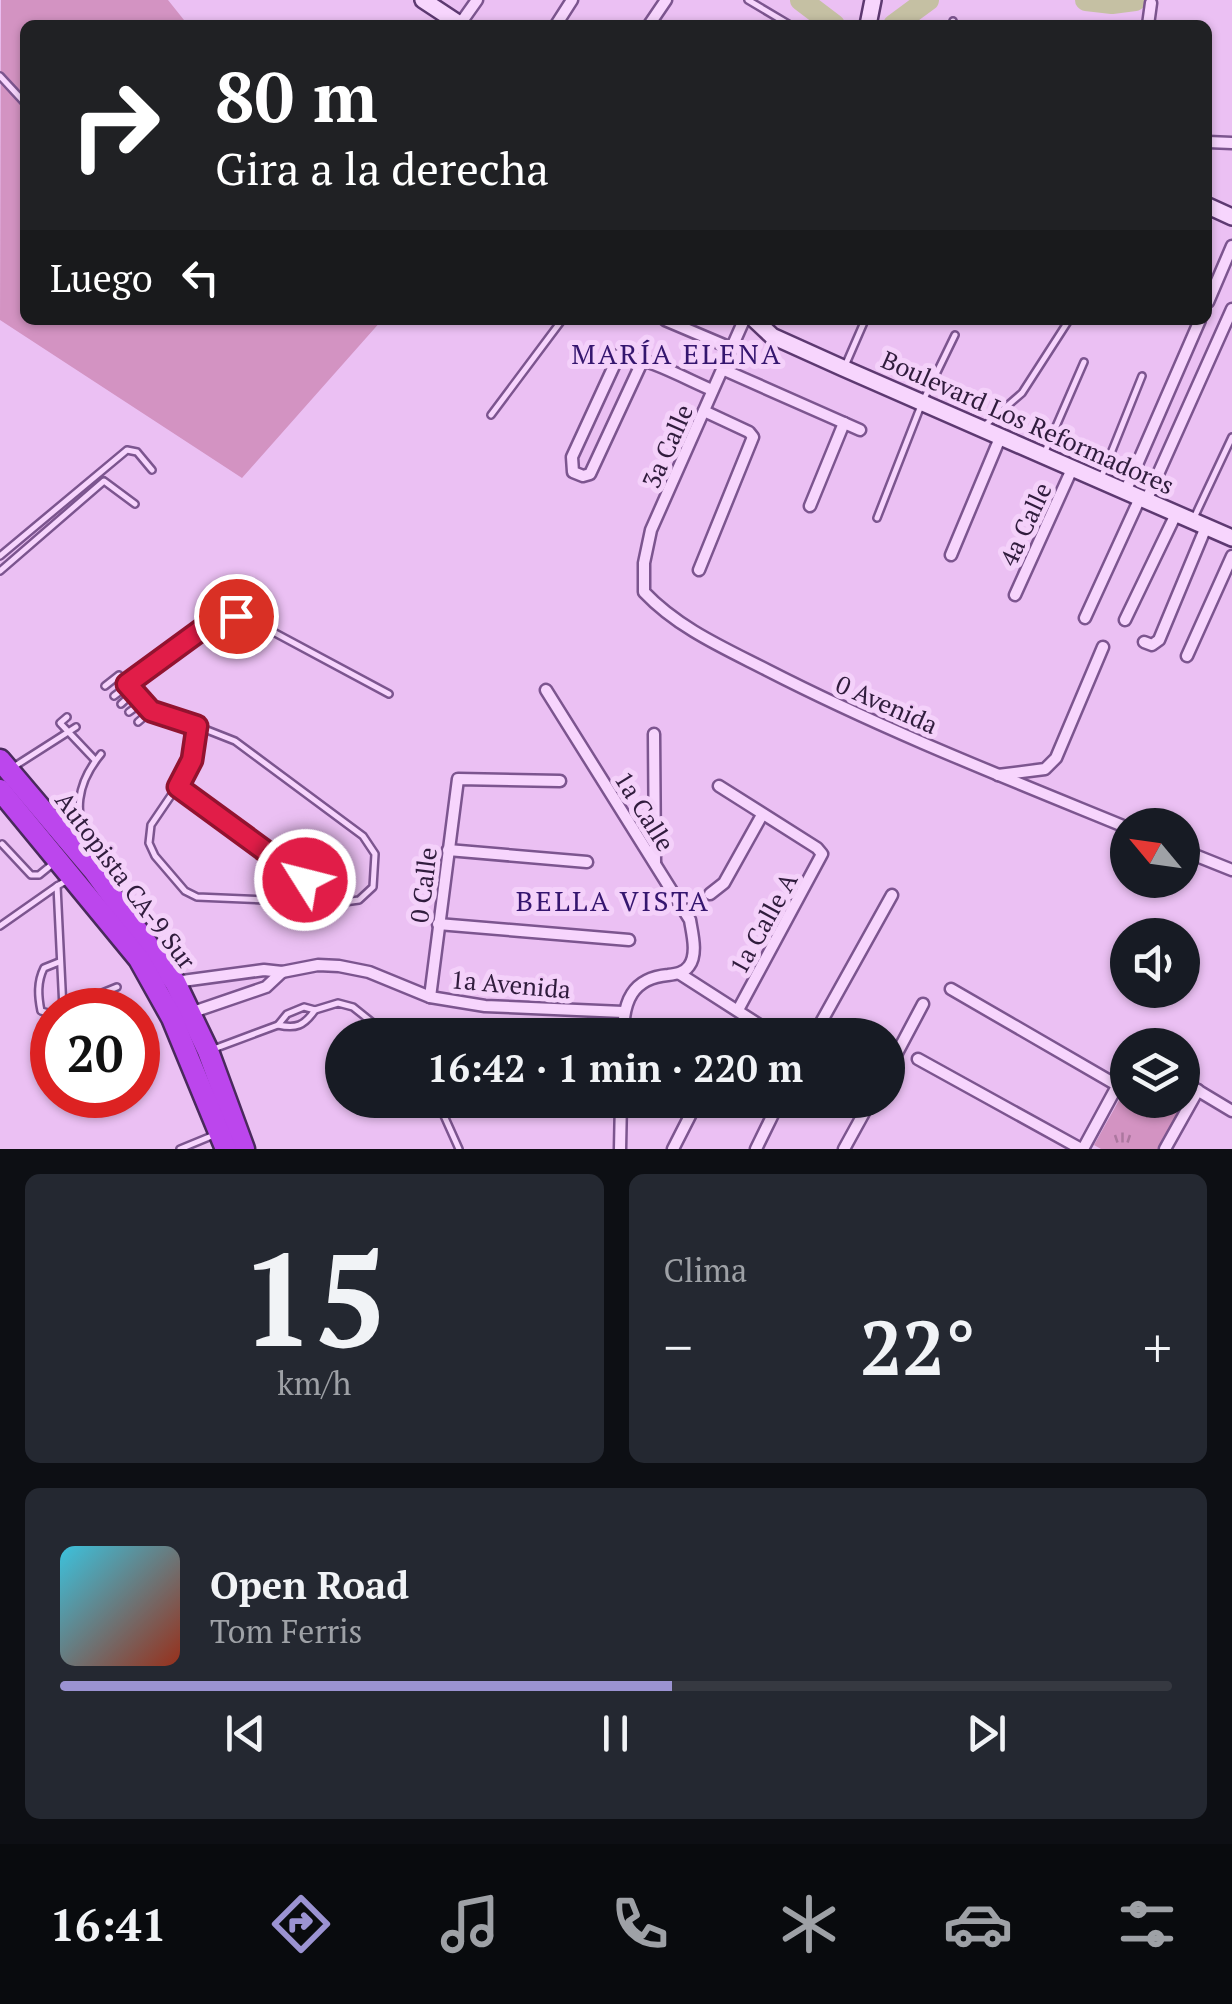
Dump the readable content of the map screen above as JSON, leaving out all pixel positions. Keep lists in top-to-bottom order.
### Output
{
  "streets": {
    "highway": ["Autopista CA-9 Sur"],
    "main road": ["Boulevard Los Reformadores"],
    "street": [
      "3a Calle",
      "4a Calle",
      "0 Avenida",
      "1a Calle",
      "0 Calle",
      "1a Calle A",
      "1a Avenida"
    ]
  },
  "crossings": [
    ["Boulevard Los Reformadores", "4a Calle"],
    ["3a Calle", "0 Avenida"],
    ["Autopista CA-9 Sur", "1a Avenida"],
    ["0 Calle", "1a Avenida"]
  ],
  "districts": ["MARÍA ELENA", "BELLA VISTA"],
  "north": "top left",
  "page": {
    "turn": ["80 m", "Gira a la derecha"],
    "then": "Luego",
    "limit": "20",
    "trip": "16:42 · 1 min · 220 m",
    "tile": [
      ["15", "km/h"],
      "Clima"
    ],
    "heat": ["−", "22°", "+"],
    "song": ["Open Road", "Tom Ferris"],
    "tabs": "16:41"
  }
}
